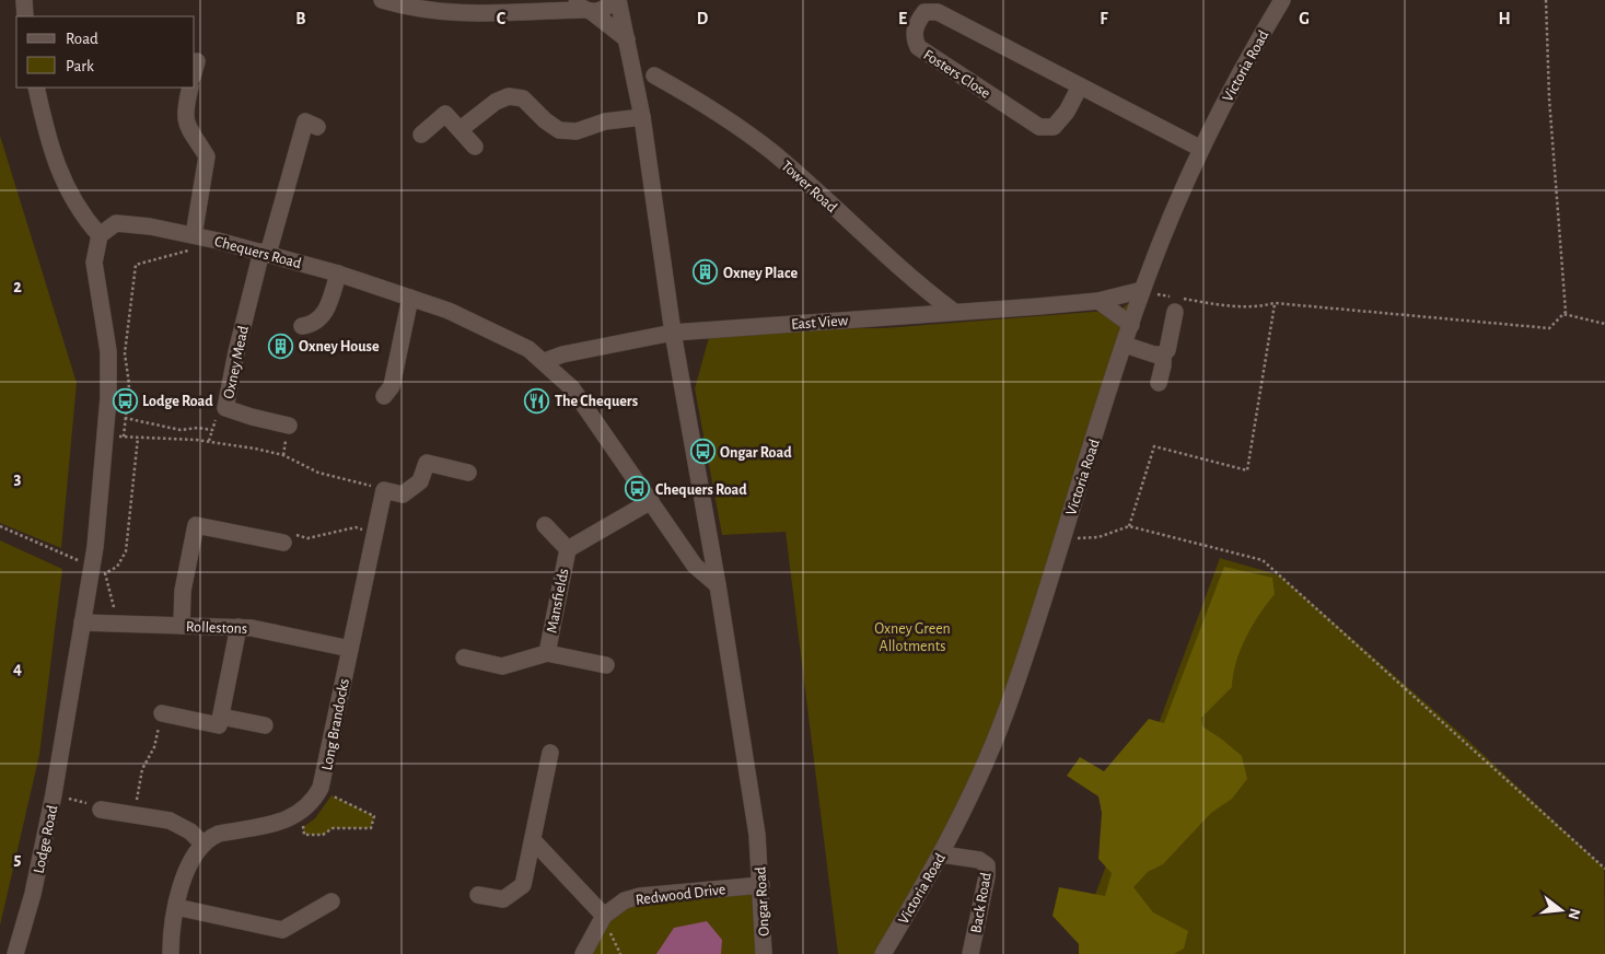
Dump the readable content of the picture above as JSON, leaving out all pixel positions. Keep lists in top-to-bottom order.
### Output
{
  "streets": {
    "street": [
      "Victoria Road",
      "Fosters Close",
      "Tower Road",
      "Chequers Road",
      "East View",
      "Oxney Mead",
      "Mansfields",
      "Rollestons",
      "Long Brandocks",
      "Lodge Road",
      "Redwood Drive",
      "Ongar Road",
      "Back Road"
    ]
  },
  "crossings": [
    ["Victoria Road", "Fosters Close"],
    ["Victoria Road", "East View"],
    ["Victoria Road", "Back Road"],
    ["Tower Road", "East View"],
    ["Chequers Road", "East View"],
    ["Chequers Road", "Oxney Mead"],
    ["Chequers Road", "Mansfields"],
    ["Chequers Road", "Lodge Road"],
    ["Chequers Road", "Ongar Road"],
    ["East View", "Ongar Road"],
    ["Rollestons", "Long Brandocks"],
    ["Rollestons", "Lodge Road"],
    ["Redwood Drive", "Ongar Road"]
  ],
  "parks": ["Oxney Green Allotments"],
  "places": {
    "building": ["Oxney Place", "Oxney House"],
    "bus stop": ["Lodge Road", "Ongar Road", "Chequers Road"],
    "restaurant": ["The Chequers"]
  },
  "legend": ["Road", "Park"],
  "north": "right",
  "grid": {
    "columns": [
      "B",
      "C",
      "D",
      "E",
      "F",
      "G",
      "H"
    ],
    "rows": [
      "2",
      "3",
      "4",
      "5"
    ]
  }
}
